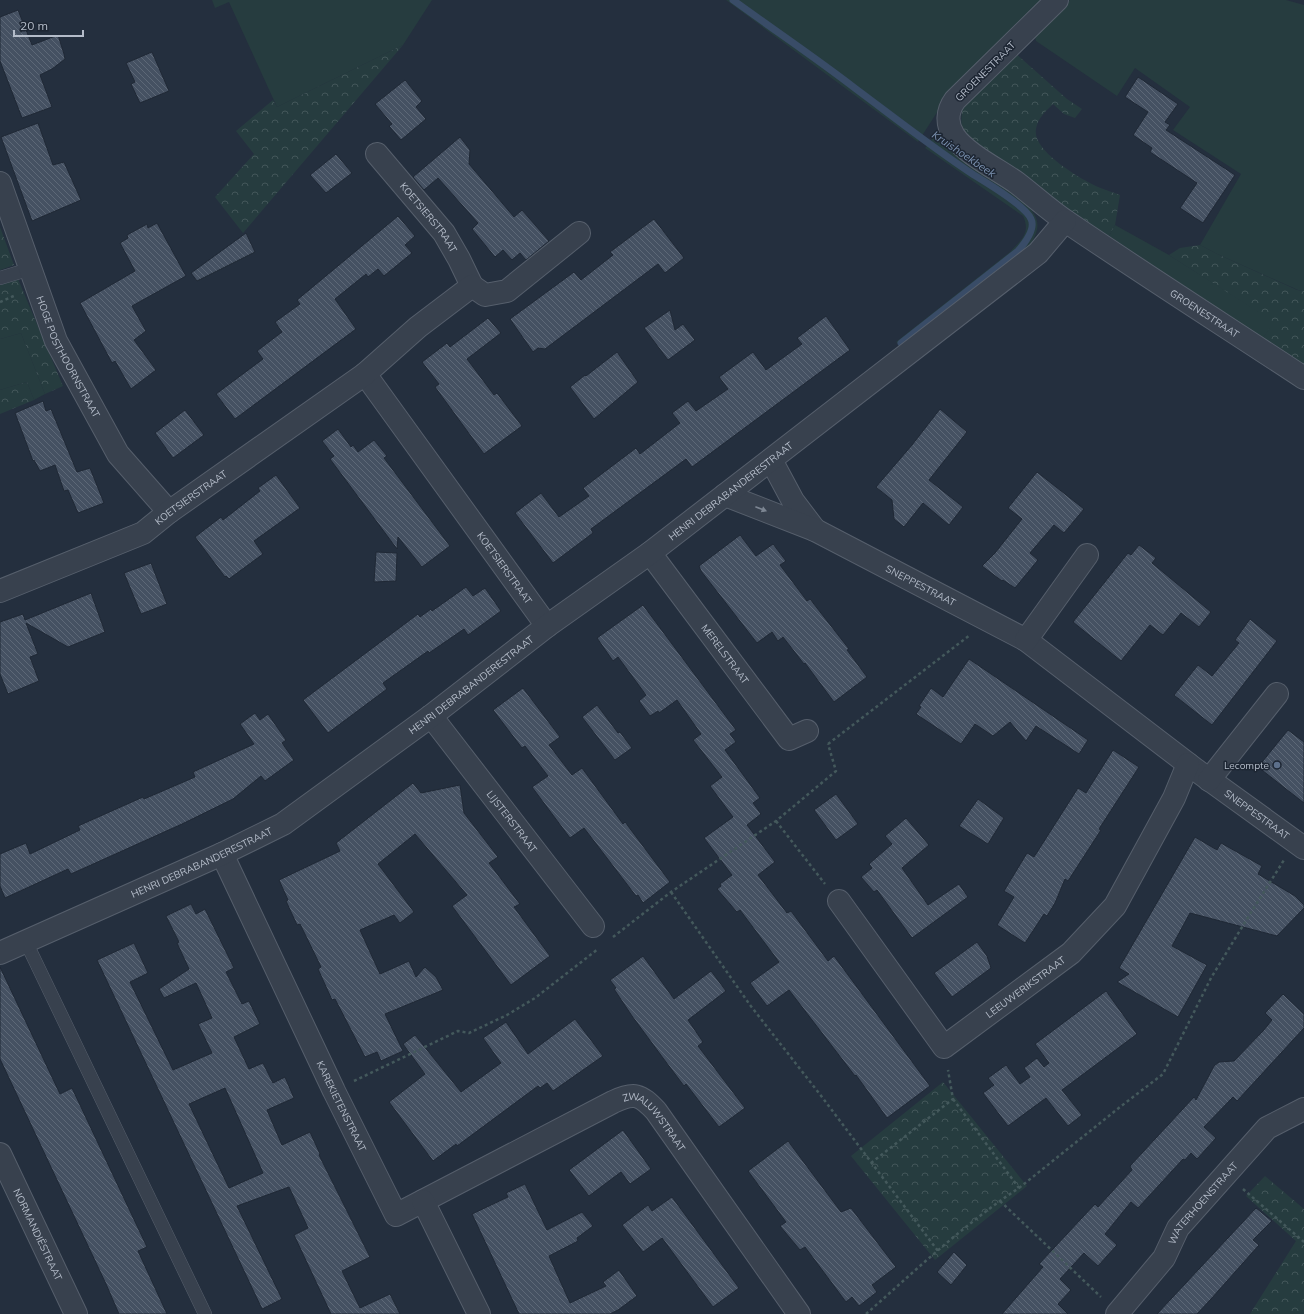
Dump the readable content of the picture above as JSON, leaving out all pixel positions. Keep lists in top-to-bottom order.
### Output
{
  "streets": {
    "street": [
      "GROENESTRAAT",
      "KOETSIERSTRAAT",
      "HOGE POSTHOORNSTRAAT",
      "HENRI DEBRABANDERESTRAAT",
      "SNEPPESTRAAT",
      "MERELSTRAAT",
      "LIJSTERSTRAAT",
      "LEEUWERIKSTRAAT",
      "KAREKIETENSTRAAT",
      "ZWALUWSTRAAT",
      "WATERHOENSTRAAT",
      "NORMANDIËSTRAAT"
    ]
  },
  "crossings": [
    ["GROENESTRAAT", "HENRI DEBRABANDERESTRAAT"],
    ["KOETSIERSTRAAT", "HOGE POSTHOORNSTRAAT"],
    ["KOETSIERSTRAAT", "HENRI DEBRABANDERESTRAAT"],
    ["HENRI DEBRABANDERESTRAAT", "SNEPPESTRAAT"],
    ["HENRI DEBRABANDERESTRAAT", "MERELSTRAAT"],
    ["HENRI DEBRABANDERESTRAAT", "LIJSTERSTRAAT"],
    ["HENRI DEBRABANDERESTRAAT", "KAREKIETENSTRAAT"],
    ["SNEPPESTRAAT", "LEEUWERIKSTRAAT"],
    ["KAREKIETENSTRAAT", "ZWALUWSTRAAT"]
  ],
  "water": ["Kruishoekbeek"],
  "places": ["Lecompte"],
  "scale_bar": "20 m"
}
